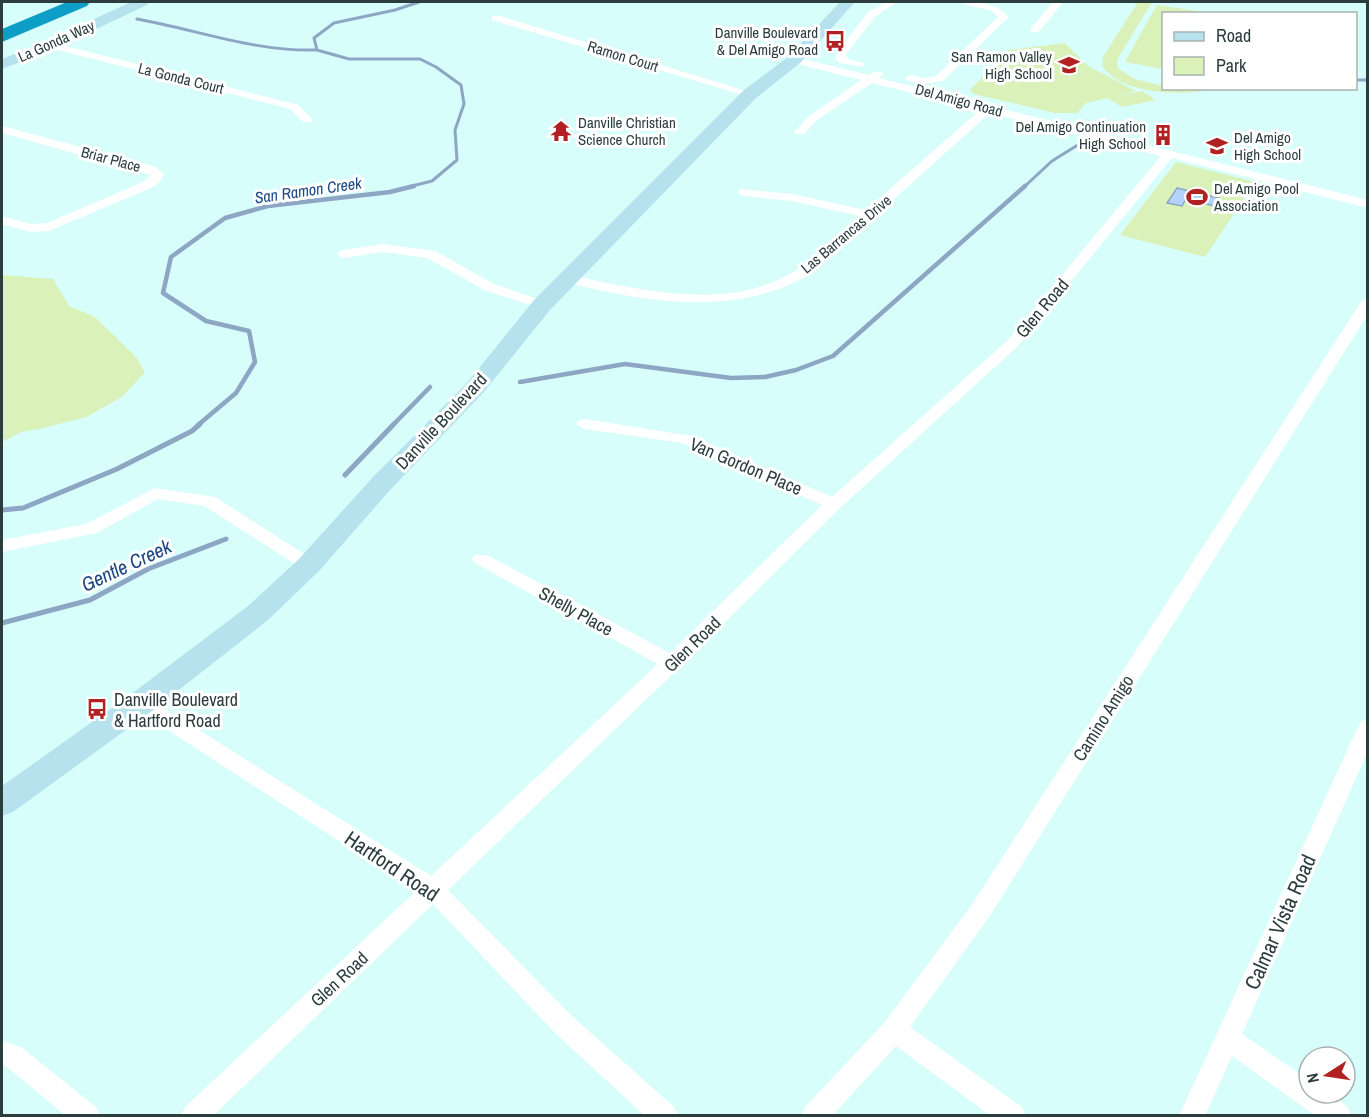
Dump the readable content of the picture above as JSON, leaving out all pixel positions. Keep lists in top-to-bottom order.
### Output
{
  "streets": {
    "main road": ["La Gonda Way", "Danville Boulevard"],
    "street": [
      "Ramon Court",
      "La Gonda Court",
      "Del Amigo Road",
      "Briar Place",
      "Las Barrancas Drive",
      "Glen Road",
      "Van Gordon Place",
      "Shelly Place",
      "Camino Amigo",
      "Hartford Road",
      "Calmar Vista Road"
    ]
  },
  "crossings": [
    ["La Gonda Way", "La Gonda Court"],
    ["Ramon Court", "Danville Boulevard"],
    ["Del Amigo Road", "Las Barrancas Drive"],
    ["Del Amigo Road", "Glen Road"],
    ["Del Amigo Road", "Danville Boulevard"],
    ["Las Barrancas Drive", "Danville Boulevard"],
    ["Glen Road", "Van Gordon Place"],
    ["Glen Road", "Shelly Place"],
    ["Glen Road", "Hartford Road"],
    ["Danville Boulevard", "Hartford Road"]
  ],
  "water": ["San Ramon Creek", "Gentle Creek"],
  "places": {
    "bus stop": ["Danville Boulevard & Del Amigo Road", "Danville Boulevard & Hartford Road"],
    "school or university": ["San Ramon Valley High School", "Del Amigo High School"],
    "temple": ["Danville Christian Science Church"],
    "building": ["Del Amigo Continuation High School"],
    "sports": ["Del Amigo Pool Association"]
  },
  "legend": ["Road", "Park"],
  "north": "left"
}
